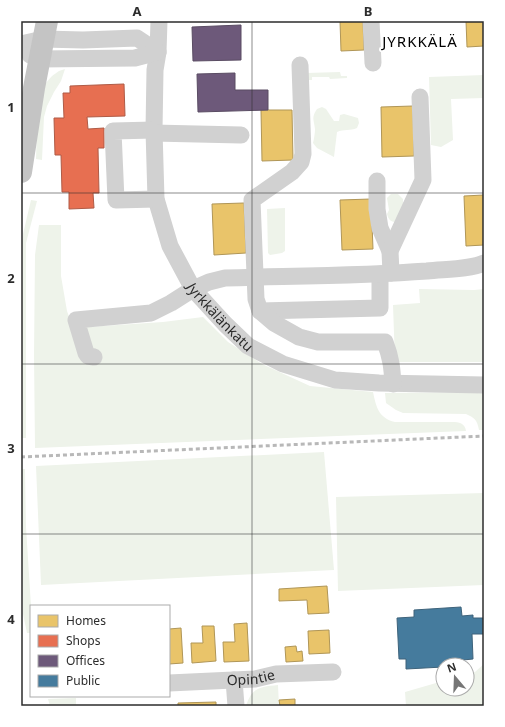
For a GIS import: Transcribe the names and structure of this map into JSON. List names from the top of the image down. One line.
{"streets":{"street":["Jyrkkälänkatu","Opintie"]},"districts":["JYRKKÄLÄ"],"legend":["Homes","Shops","Offices","Public"],"north":"top","grid":{"columns":["A","B"],"rows":["1","2","3","4"]}}
